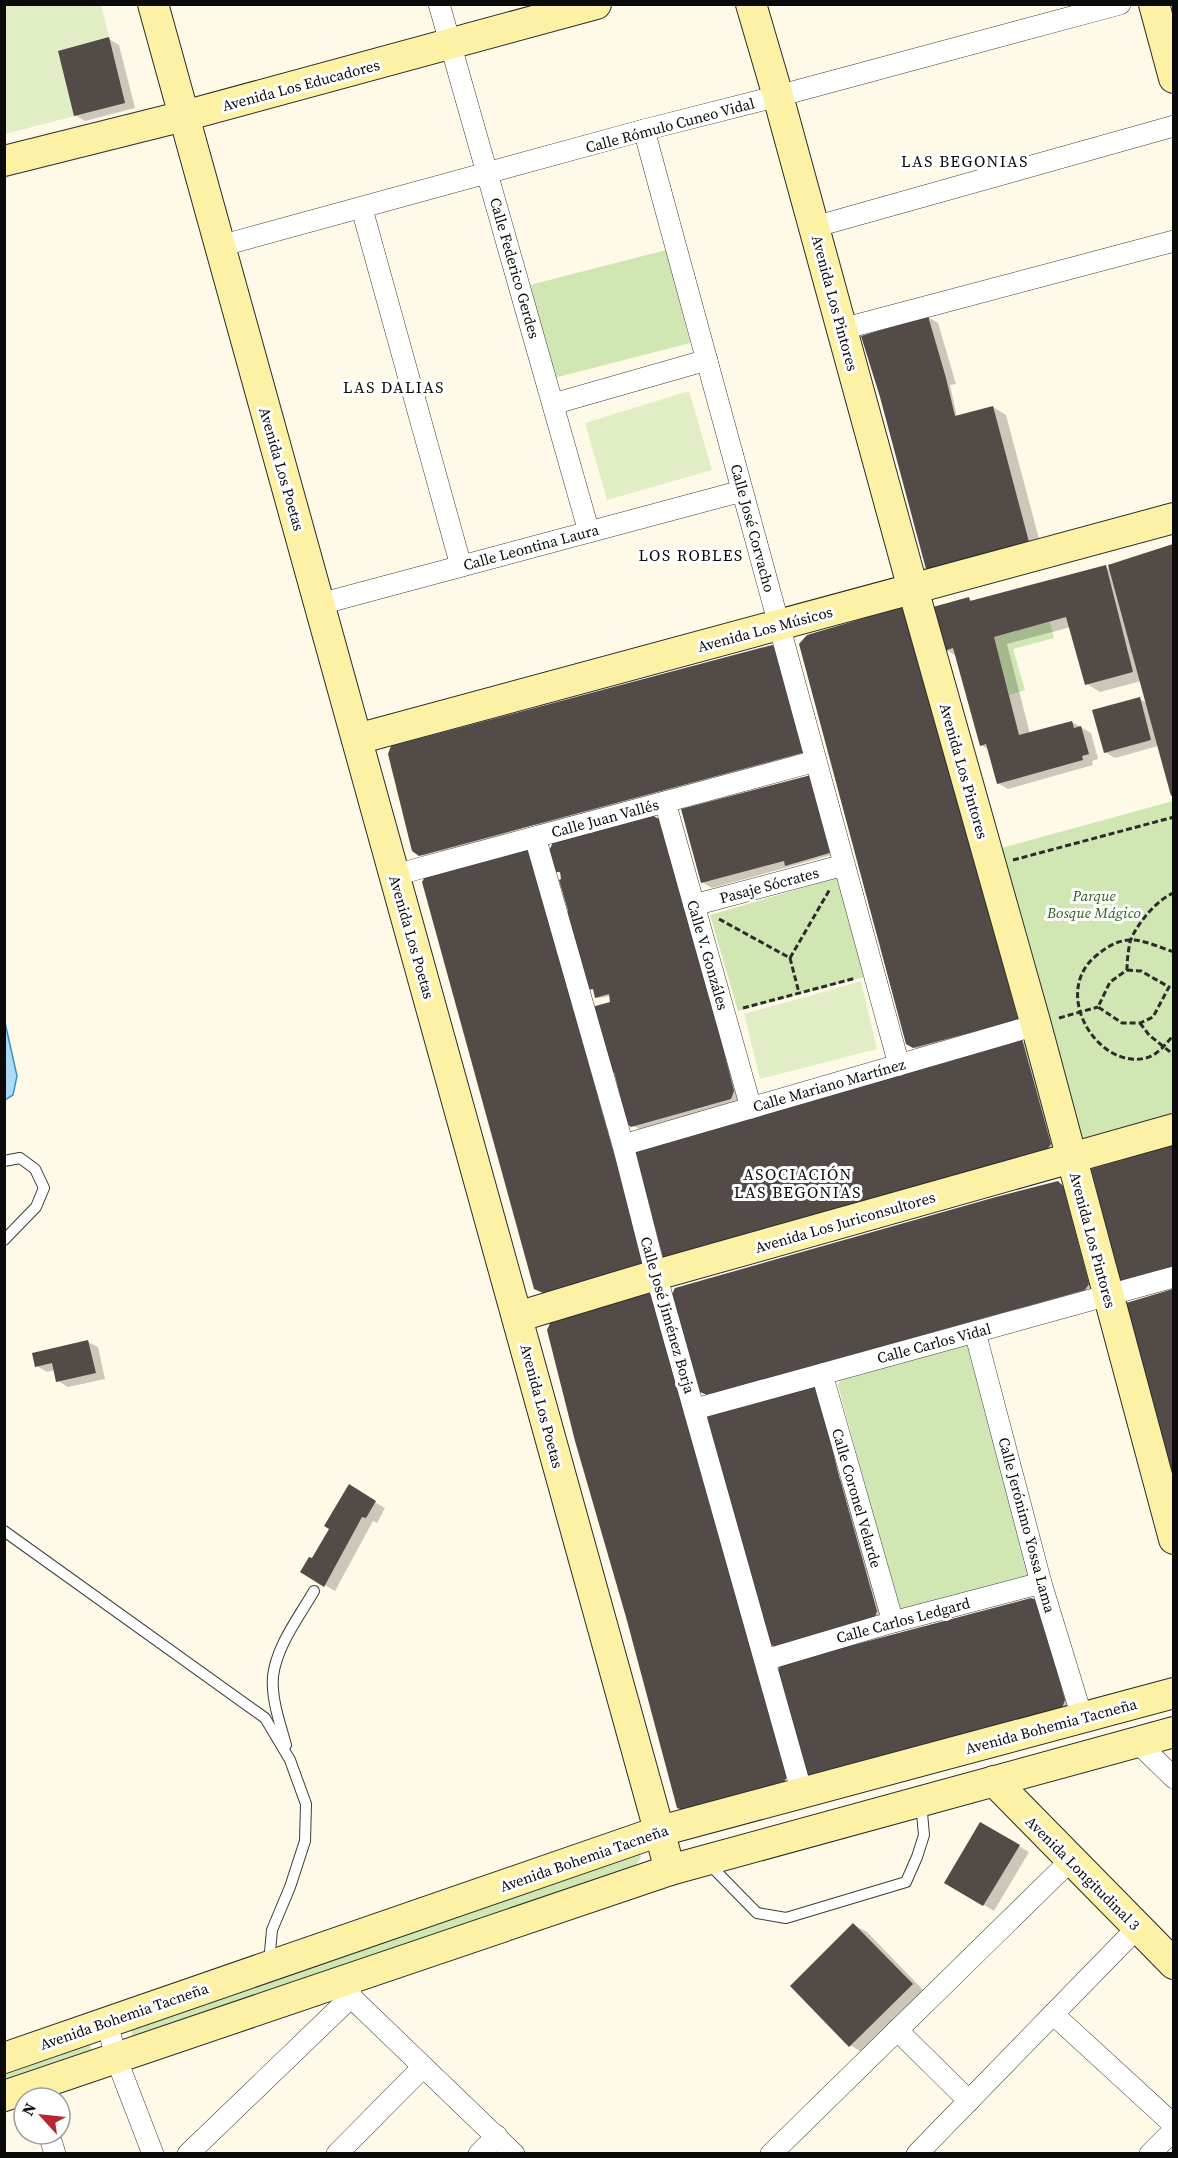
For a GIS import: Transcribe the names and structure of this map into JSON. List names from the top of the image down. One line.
{"streets":{"street":["Avenida Los Educadores","Calle Rómulo Cuneo Vidal","Calle Federico Gerdes","Avenida Los Pintores","Avenida Los Poetas","Calle José Corvacho","Calle Leontina Laura","Avenida Los Músicos","Calle Juan Vallés","Pasaje Sócrates","Calle V. Gonzáles","Calle Mariano Martínez","Avenida Los Juriconsultores","Calle José Jiménez Borja","Calle Carlos Vidal","Calle Coronel Velarde","Calle Jerónimo Yossa Lama","Calle Carlos Ledgard","Avenida Bohemia Tacneña","Avenida Longitudinal 3"]},"crossings":[["Avenida Los Educadores","Calle Federico Gerdes"],["Avenida Los Educadores","Avenida Los Poetas"],["Calle Rómulo Cuneo Vidal","Calle Federico Gerdes"],["Calle Rómulo Cuneo Vidal","Avenida Los Pintores"],["Calle Rómulo Cuneo Vidal","Avenida Los Poetas"],["Calle Rómulo Cuneo Vidal","Calle José Corvacho"],["Calle Federico Gerdes","Calle Leontina Laura"],["Avenida Los Pintores","Avenida Los Músicos"],["Avenida Los Pintores","Calle Mariano Martínez"],["Avenida Los Pintores","Avenida Los Juriconsultores"],["Avenida Los Pintores","Calle Carlos Vidal"],["Avenida Los Poetas","Calle Leontina Laura"],["Avenida Los Poetas","Avenida Los Músicos"],["Avenida Los Poetas","Calle Juan Vallés"],["Avenida Los Poetas","Avenida Los Juriconsultores"],["Avenida Los Poetas","Avenida Bohemia Tacneña"],["Calle José Corvacho","Calle Leontina Laura"],["Calle José Corvacho","Avenida Los Músicos"],["Calle José Corvacho","Calle Juan Vallés"],["Calle José Corvacho","Pasaje Sócrates"],["Calle José Corvacho","Calle Mariano Martínez"],["Calle Juan Vallés","Calle V. Gonzáles"],["Calle Juan Vallés","Calle José Jiménez Borja"],["Pasaje Sócrates","Calle V. Gonzáles"],["Calle V. Gonzáles","Calle Mariano Martínez"],["Calle Mariano Martínez","Calle José Jiménez Borja"],["Avenida Los Juriconsultores","Calle José Jiménez Borja"],["Calle José Jiménez Borja","Calle Carlos Vidal"],["Calle José Jiménez Borja","Calle Carlos Ledgard"],["Calle José Jiménez Borja","Avenida Bohemia Tacneña"],["Calle Carlos Vidal","Calle Coronel Velarde"],["Calle Carlos Vidal","Calle Jerónimo Yossa Lama"],["Calle Coronel Velarde","Calle Carlos Ledgard"],["Calle Jerónimo Yossa Lama","Calle Carlos Ledgard"],["Calle Jerónimo Yossa Lama","Avenida Bohemia Tacneña"]],"districts":["LAS BEGONIAS","LAS DALIAS","LOS ROBLES","ASOCIACIÓN LAS BEGONIAS"],"parks":["Parque Bosque Mágico"],"north":"top left"}
